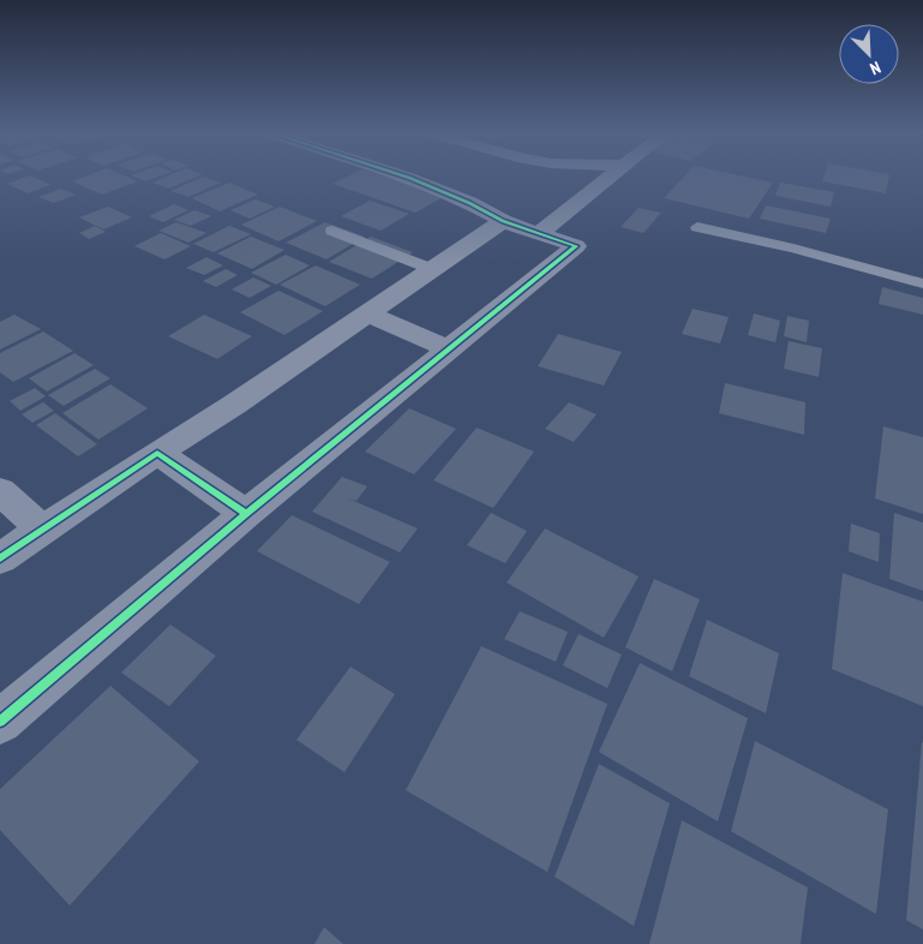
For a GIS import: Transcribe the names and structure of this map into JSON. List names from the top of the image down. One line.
{"north":"bottom right"}
